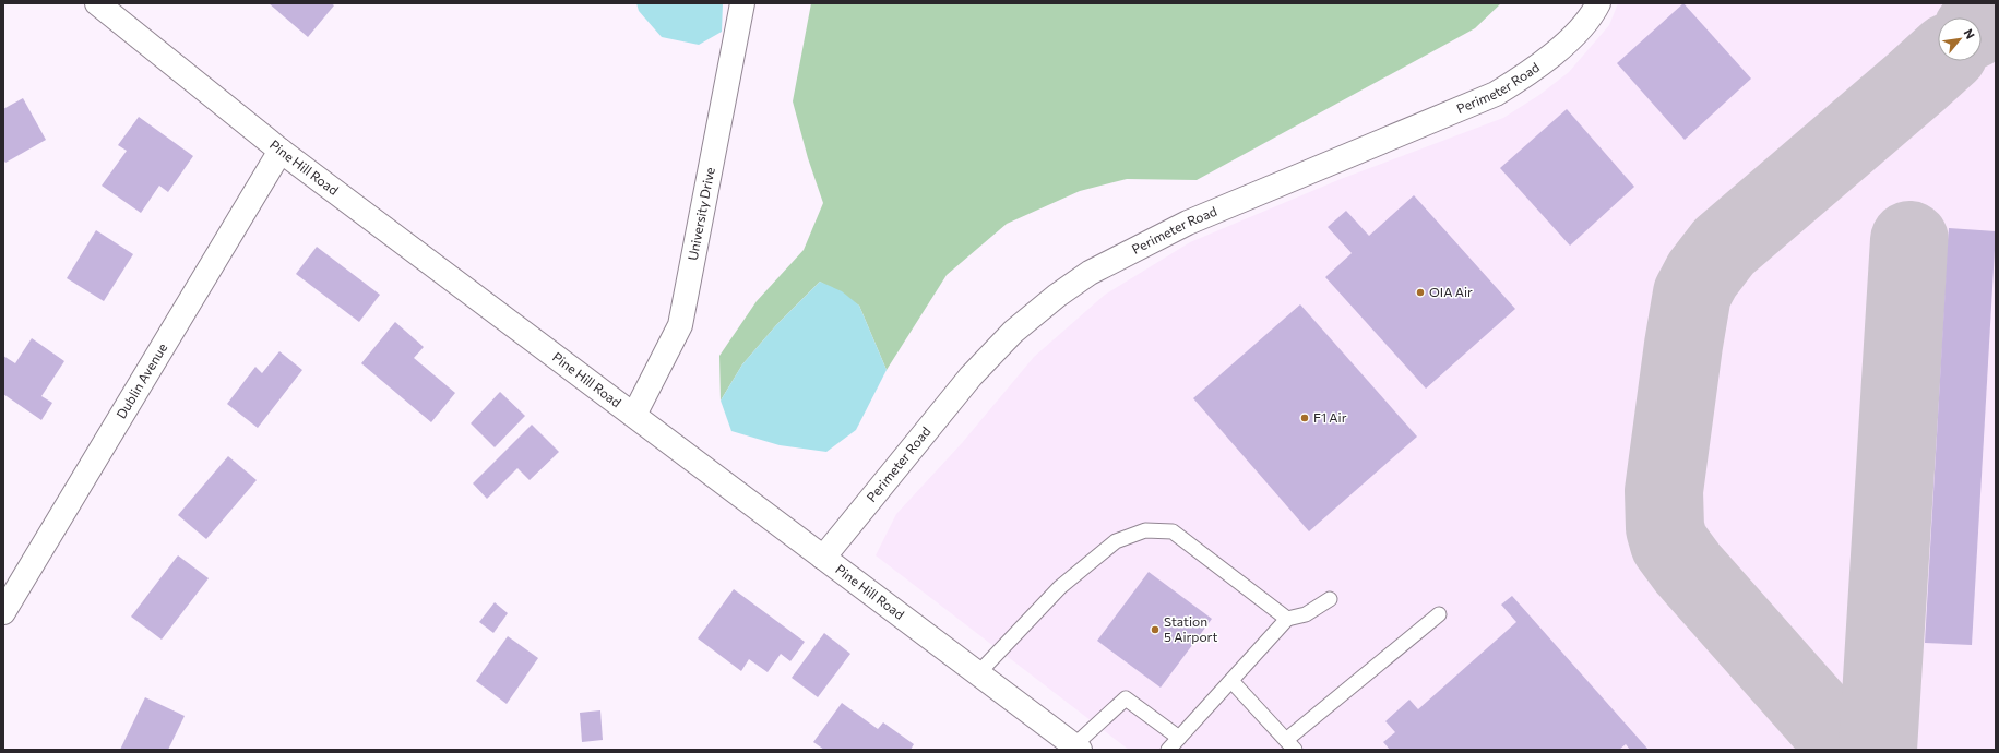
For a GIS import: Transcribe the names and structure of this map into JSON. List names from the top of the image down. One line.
{"streets":{"street":["Perimeter Road","Pine Hill Road","University Drive","Dublin Avenue"]},"crossings":[["Perimeter Road","Pine Hill Road"],["Pine Hill Road","University Drive"],["Pine Hill Road","Dublin Avenue"]],"places":["OIA Air","F1 Air","Station 5 Airport"],"north":"top right"}
